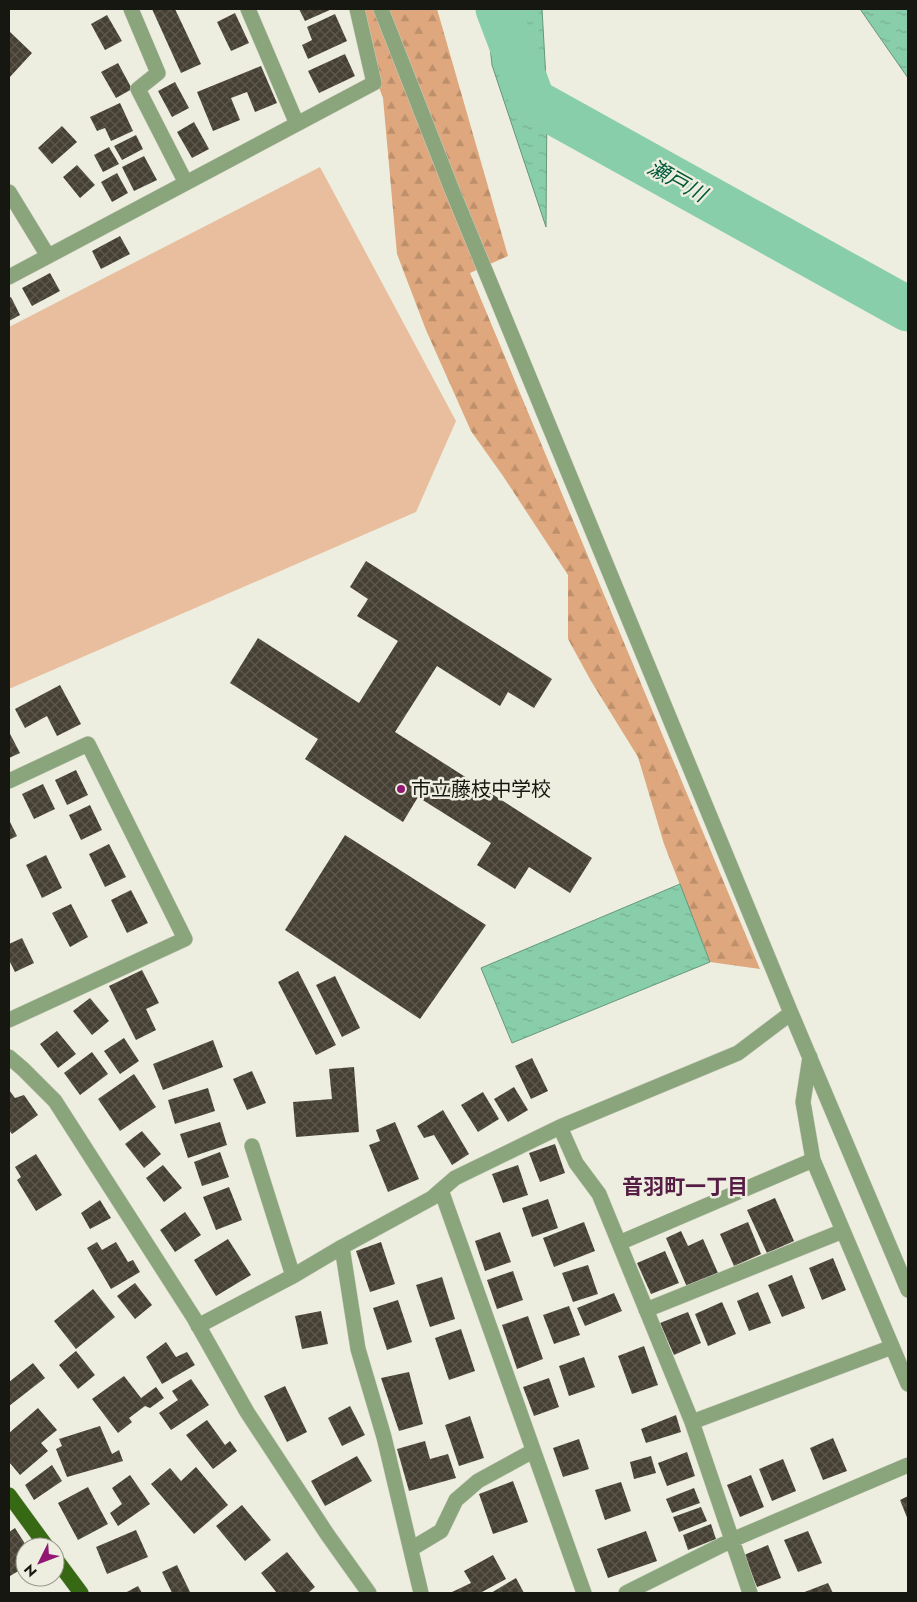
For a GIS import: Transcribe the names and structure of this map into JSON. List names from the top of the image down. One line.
{"districts":["音羽町一丁目"],"water":["瀬戸川"],"places":["市立藤枝中学校"],"north":"bottom left"}
